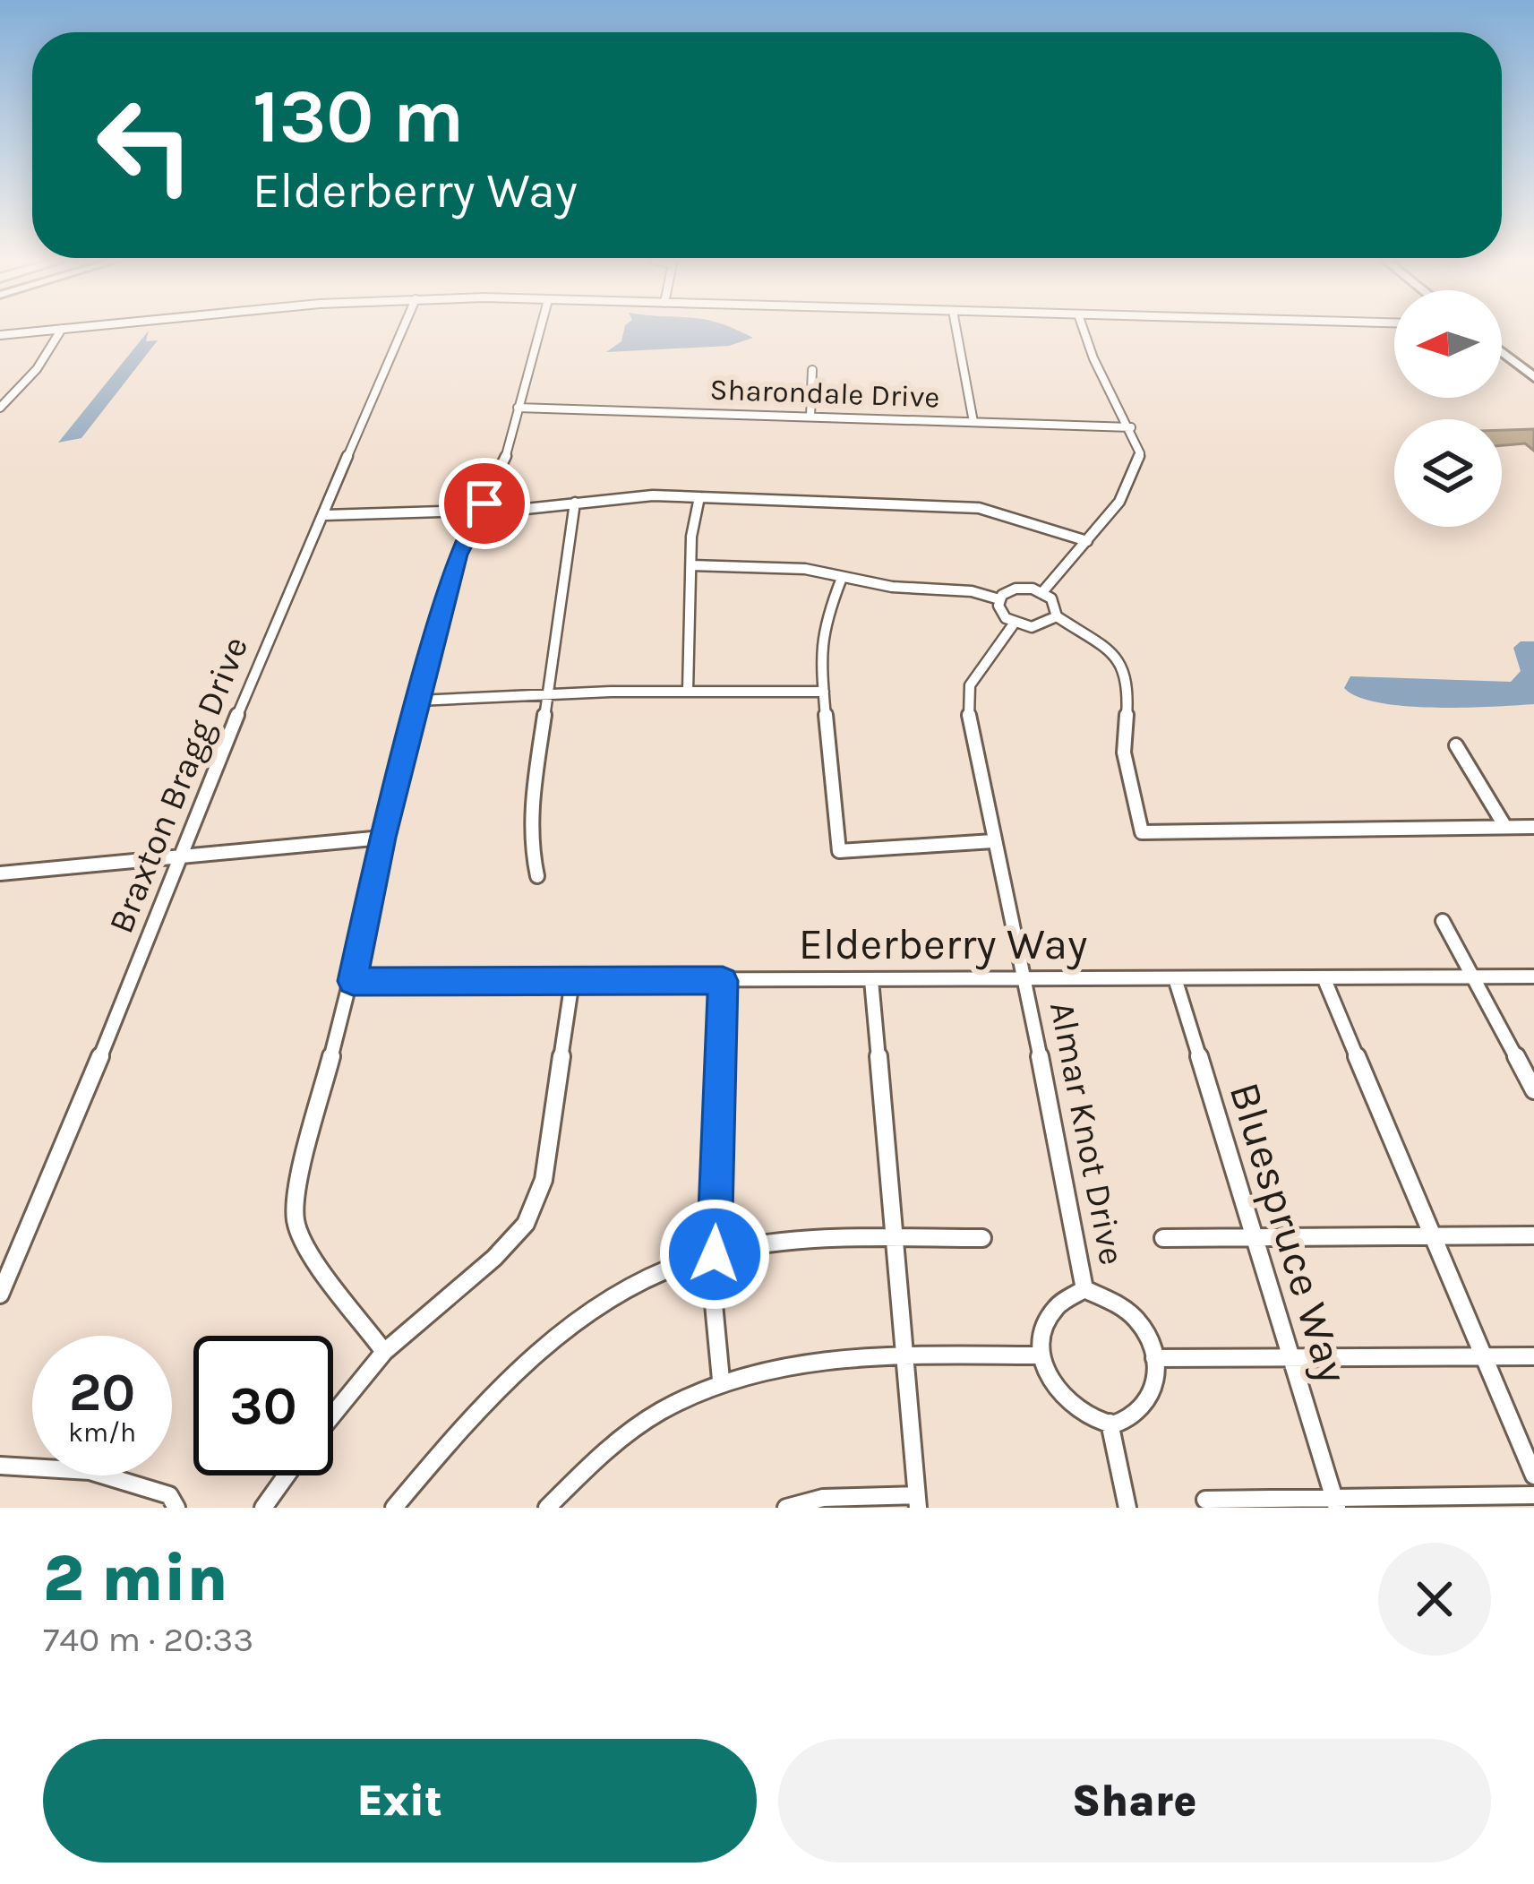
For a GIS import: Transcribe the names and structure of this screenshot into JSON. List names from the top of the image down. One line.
{"streets":{"street":["Sharondale Drive","Braxton Bragg Drive","Elderberry Way","Almar Knot Drive","Bluespruce Way"]},"crossings":[["Elderberry Way","Almar Knot Drive"],["Elderberry Way","Bluespruce Way"]],"north":"left","page":{"turn":["130 m","Elderberry Way"],"speed":"20 km/h","limit":"30","heading":["2 min","740 m · 20:33"],"buttons":["Exit","Share"]}}
